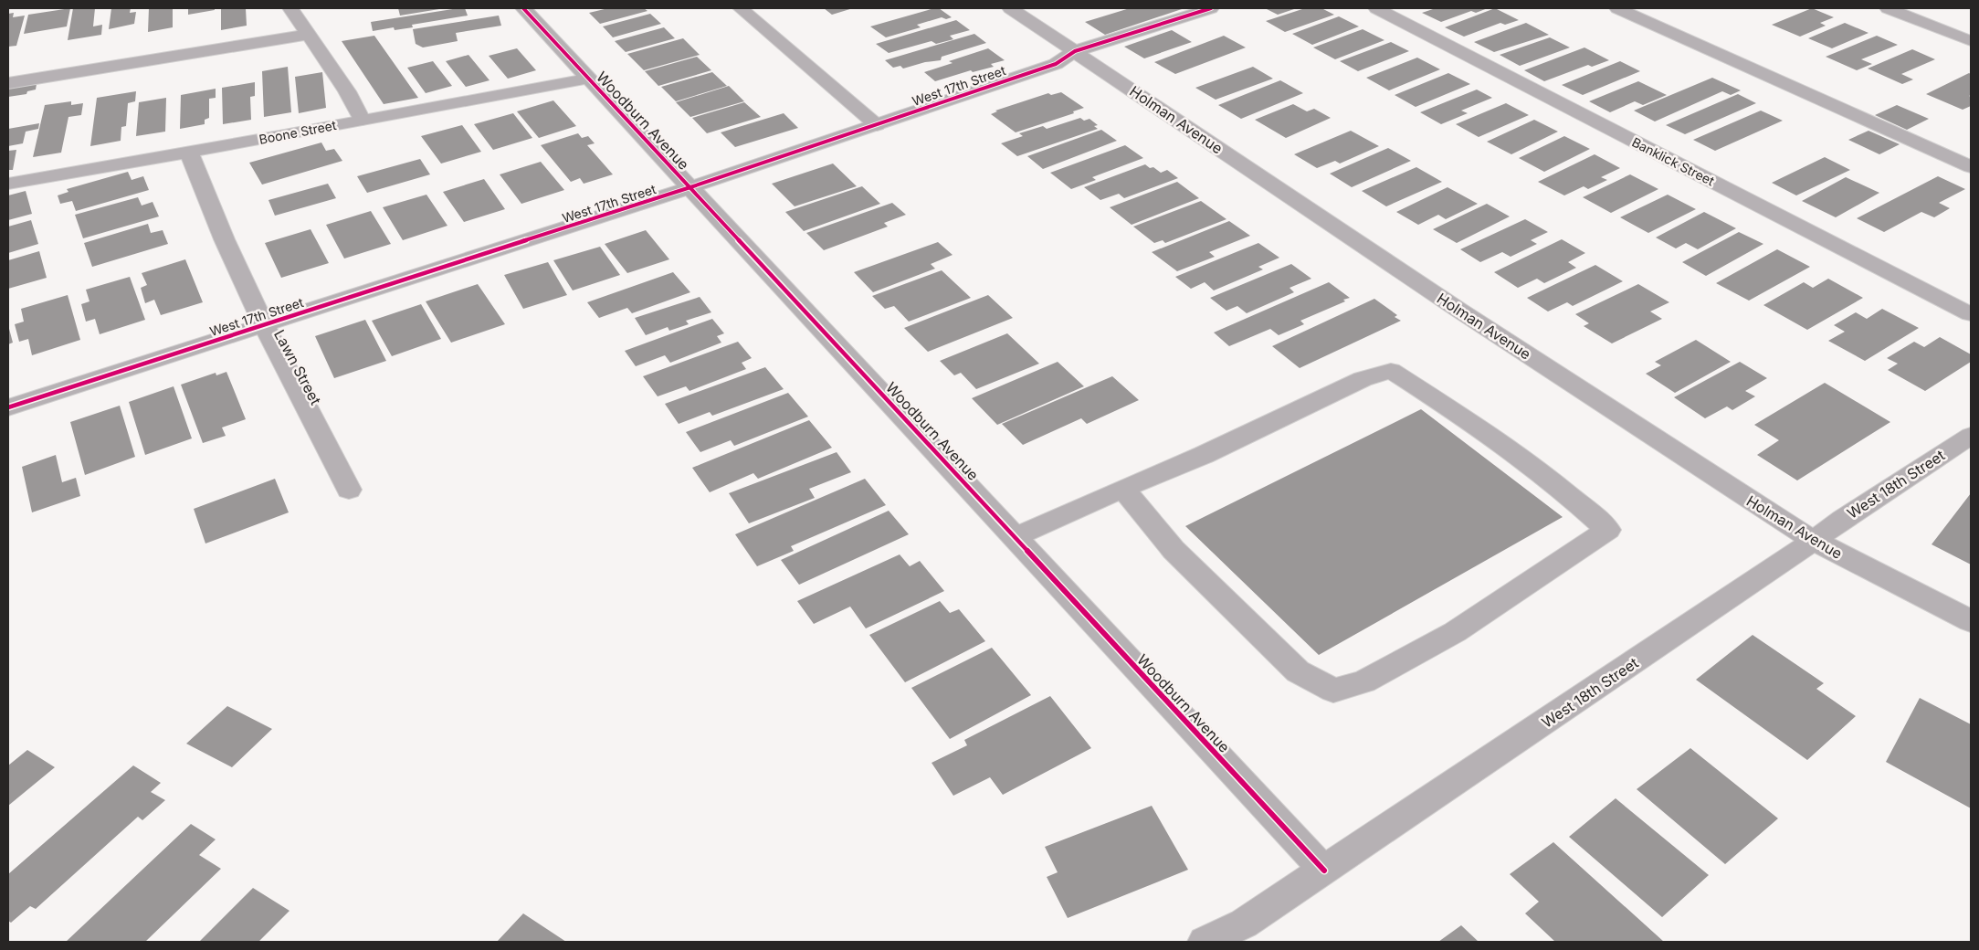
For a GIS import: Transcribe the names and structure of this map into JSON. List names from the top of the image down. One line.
{"streets":{"street":["West 17th Street","Holman Avenue","Woodburn Avenue","Boone Street","Banklick Street","Lawn Street","West 18th Street"]},"crossings":[["West 17th Street","Holman Avenue"],["West 17th Street","Woodburn Avenue"],["West 17th Street","Lawn Street"],["Holman Avenue","West 18th Street"],["Woodburn Avenue","Boone Street"],["Woodburn Avenue","West 18th Street"],["Boone Street","Lawn Street"]]}
